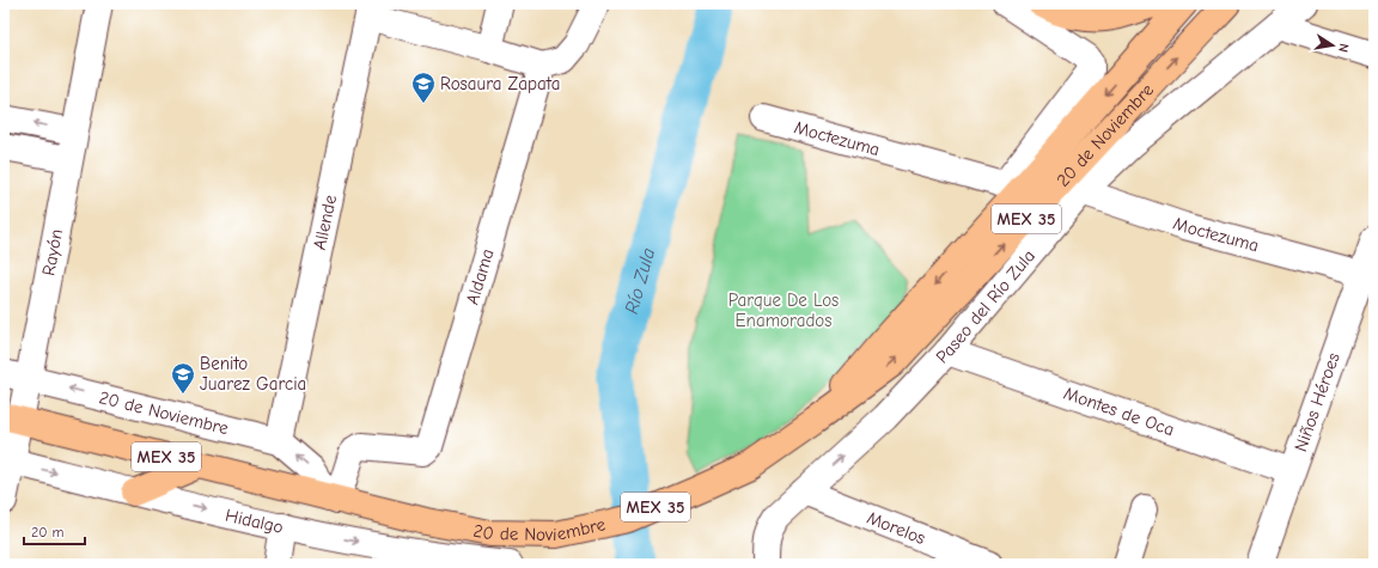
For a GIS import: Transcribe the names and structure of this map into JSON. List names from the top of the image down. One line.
{"streets":{"main road":["20 de Noviembre","MEX 35"],"street":["Moctezuma","Allende","Rayón","Aldama","Paseo del Río Zula","Niños Héroes","Montes de Oca","Hidalgo","Morelos"]},"crossings":[["20 de Noviembre","Moctezuma"],["20 de Noviembre","Allende"],["20 de Noviembre","Rayón"],["20 de Noviembre","Aldama"],["20 de Noviembre","Paseo del Río Zula"],["Moctezuma","Paseo del Río Zula"],["Moctezuma","Niños Héroes"],["Rayón","Hidalgo"],["Paseo del Río Zula","Montes de Oca"],["Paseo del Río Zula","Morelos"],["Niños Héroes","Montes de Oca"]],"one_way":["Hidalgo"],"water":["Río Zula"],"parks":["Parque De Los Enamorados"],"places":{"school or university":["Rosaura Zapata","Benito Juarez Garcia"]},"scale_bar":"20 m","north":"right"}
